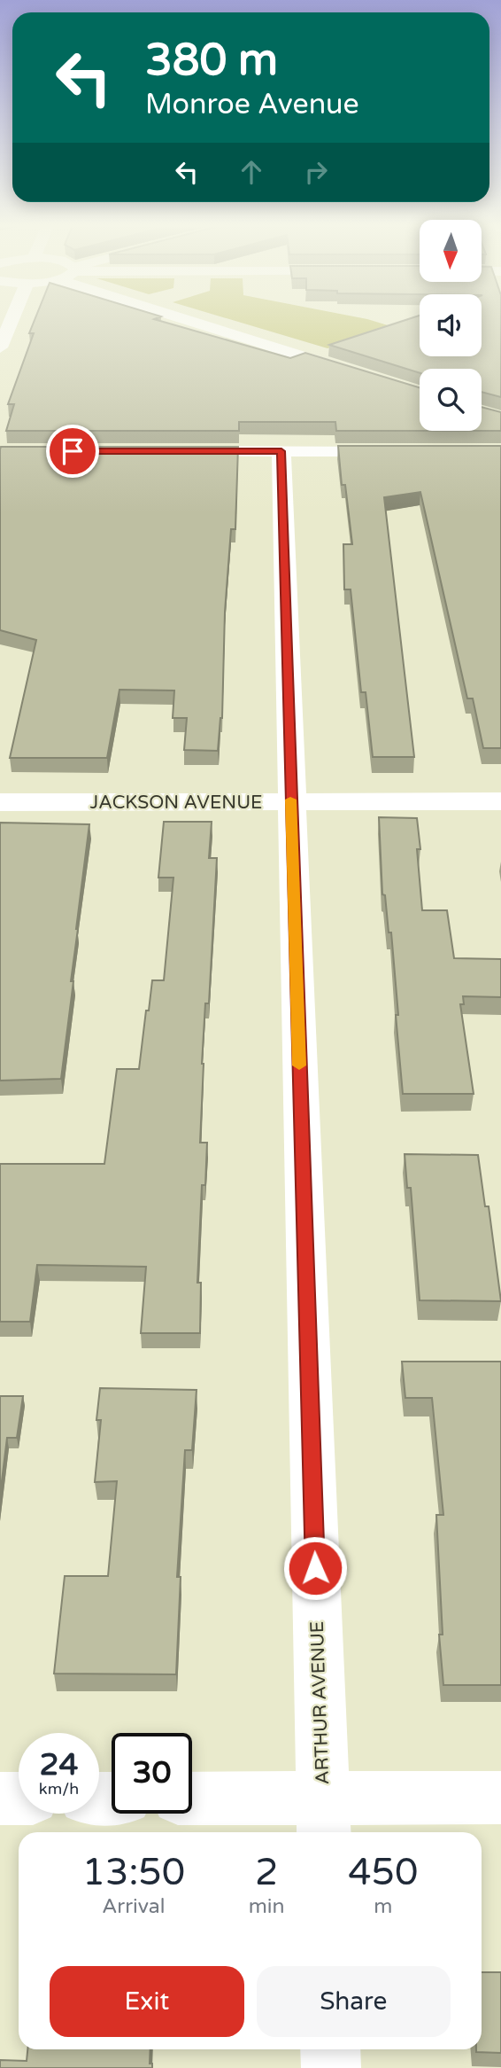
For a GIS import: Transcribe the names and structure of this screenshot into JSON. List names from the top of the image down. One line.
{"streets":{"street":["JACKSON AVENUE","ARTHUR AVENUE"]},"crossings":[["JACKSON AVENUE","ARTHUR AVENUE"]],"north":"bottom","page":{"turn":["380 m","Monroe Avenue"],"speed":"24 km/h","limit":"30","eta":["13:50","Arrival","2","min","450","m"],"buttons":["Exit","Share"]}}
